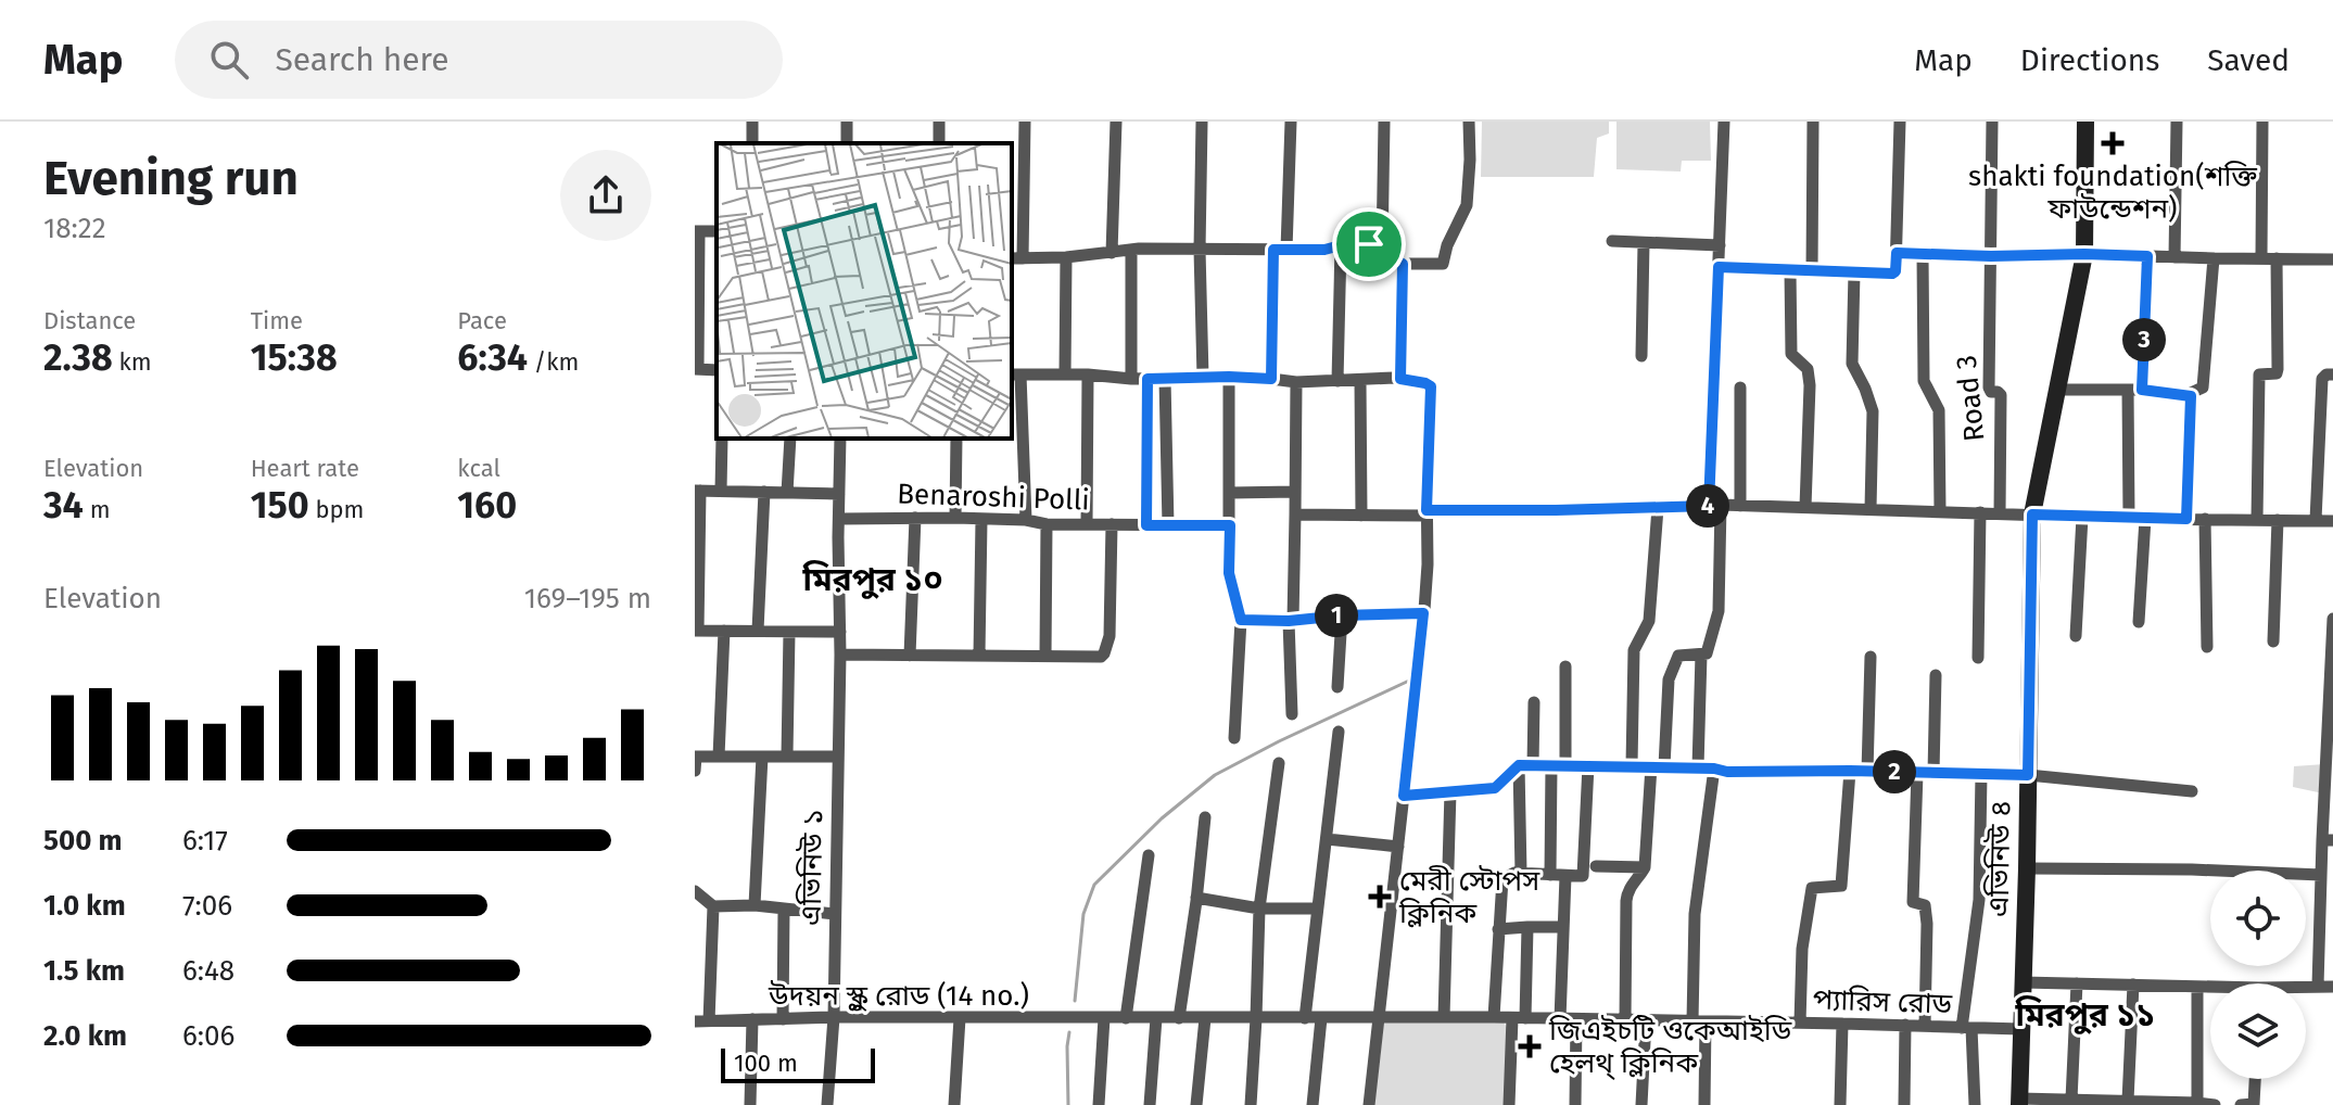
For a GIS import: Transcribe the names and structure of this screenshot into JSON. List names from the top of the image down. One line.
{"streets":{"street":["Road 3","Benaroshi Polli","এভিনিউ ৪","এভিনিউ ১","উদয়ন স্কুল রোড (14 no.)","প্যারিস রোড"]},"crossings":[["Benaroshi Polli","এভিনিউ ১"],["এভিনিউ ৪","প্যারিস রোড"],["এভিনিউ ১","উদয়ন স্কুল রোড (14 no.)"],["উদয়ন স্কুল রোড (14 no.)","প্যারিস রোড"]],"districts":["মিরপুর ১০","মিরপুর ১১"],"places":{"health":["shakti foundation(শক্তি ফাউন্ডেশন)","মেরী স্টোপস ক্লিনিক","জিএইচটি ওকেআইডি হেলথ্ ক্লিনিক"]},"scale_bar":"100 m","page":{"header":"Map","search":"Search here","nav":["Map","Directions","Saved"],"heading":["Evening run","18:22"],"stats":[["Distance","2.38 km"],["Time","15:38"],["Pace","6:34 /km"],["Elevation","34 m"],["Heart rate","150 bpm"],["kcal","160"]],"pins":["3","4","1","2"],"chart":["Elevation","169–195 m"],"list":[{"name":"500 m","note":"6:17"},{"name":"1.0 km","note":"7:06"},{"name":"1.5 km","note":"6:48"},{"name":"2.0 km","note":"6:06"}],"scale":"100 m"}}
